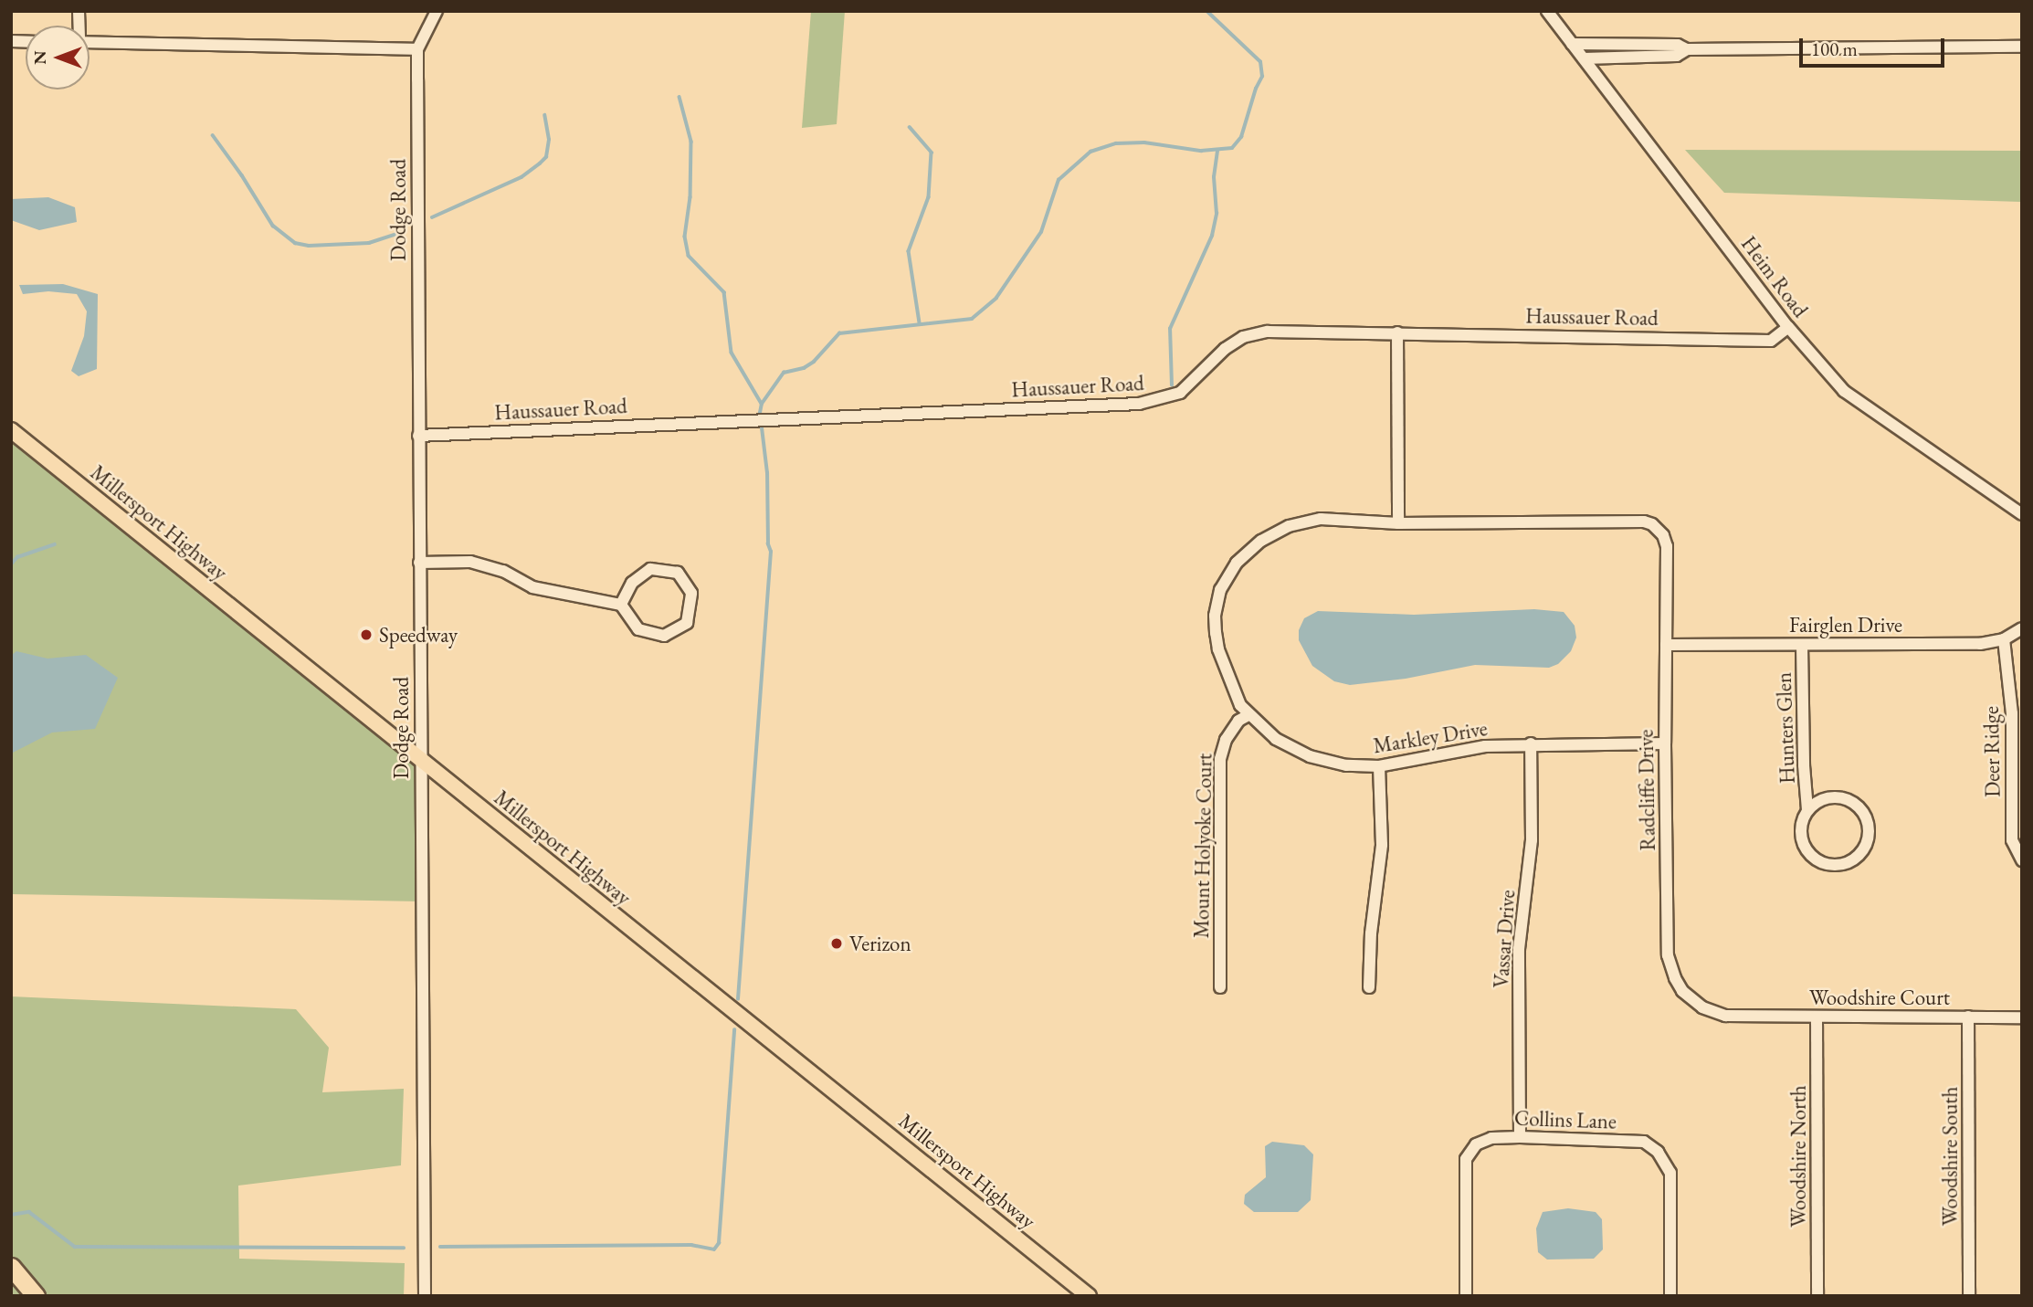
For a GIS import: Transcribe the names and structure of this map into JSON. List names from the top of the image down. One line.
{"streets":{"main road":["Millersport Highway"],"street":["Dodge Road","Heim Road","Haussauer Road","Fairglen Drive","Hunters Glen","Markley Drive","Deer Ridge","Radcliffe Drive","Mount Holyoke Court","Vassar Drive","Woodshire Court","Collins Lane","Woodshire North","Woodshire South"]},"crossings":[["Dodge Road","Haussauer Road"],["Dodge Road","Millersport Highway"],["Heim Road","Haussauer Road"],["Fairglen Drive","Hunters Glen"],["Fairglen Drive","Deer Ridge"],["Fairglen Drive","Radcliffe Drive"],["Markley Drive","Radcliffe Drive"],["Markley Drive","Mount Holyoke Court"],["Markley Drive","Vassar Drive"],["Radcliffe Drive","Woodshire Court"],["Vassar Drive","Collins Lane"],["Woodshire Court","Woodshire North"],["Woodshire Court","Woodshire South"]],"places":["Speedway","Verizon"],"scale_bar":"100 m","north":"left"}
